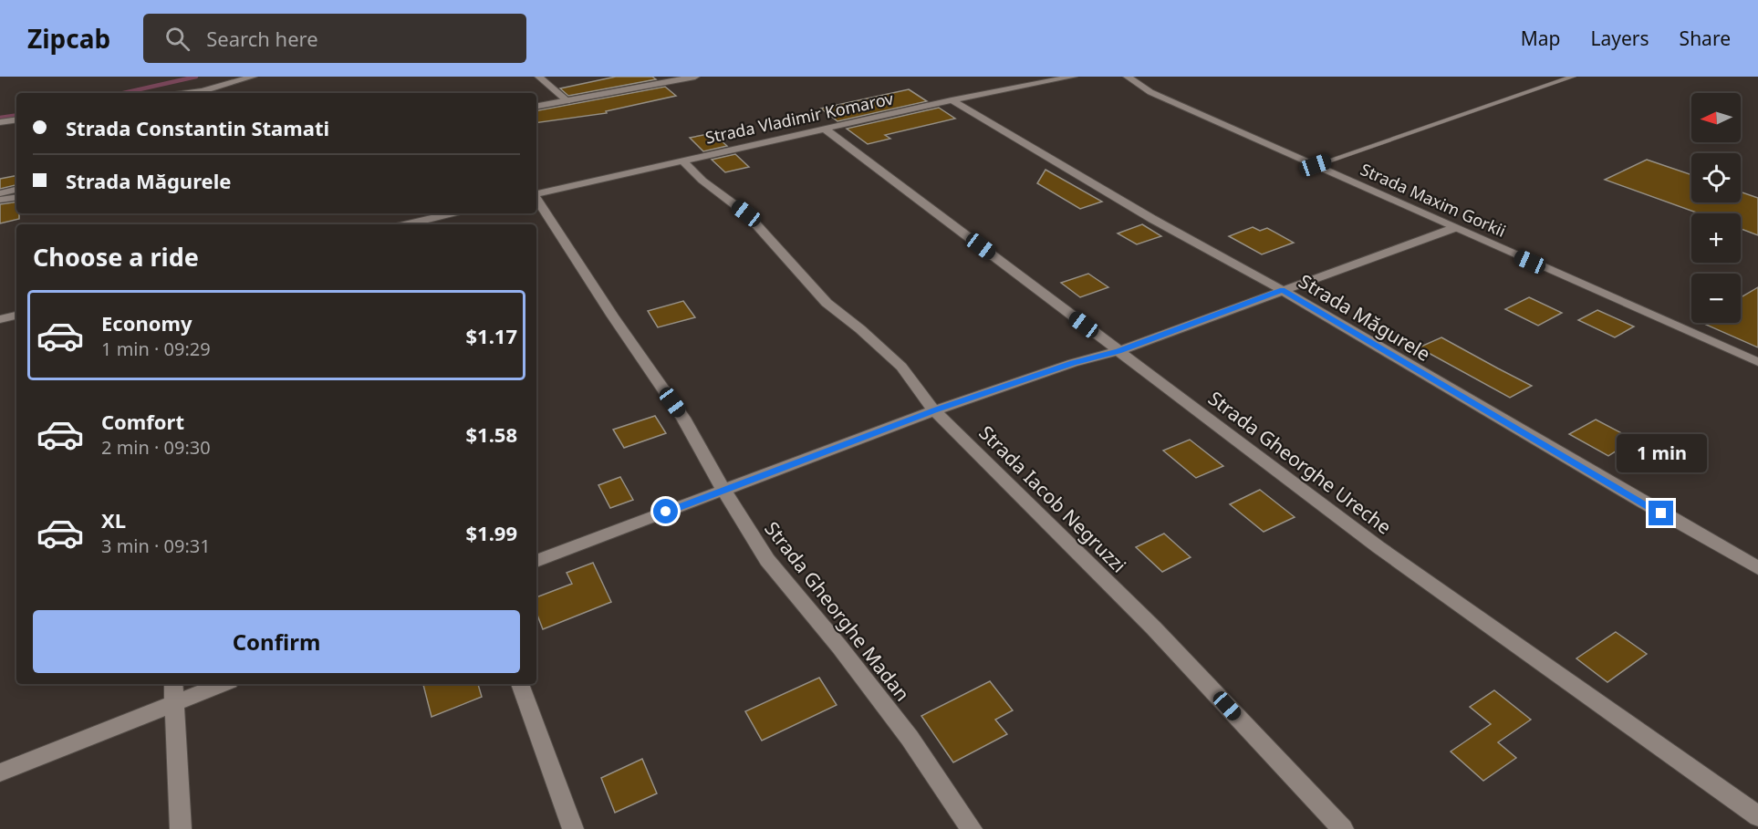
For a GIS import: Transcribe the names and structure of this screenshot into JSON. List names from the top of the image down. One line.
{"streets":{"street":["Strada Vladimir Komarov","Strada Maxim Gorkii","Strada Măgurele","Strada Gheorghe Ureche","Strada Iacob Negruzzi","Strada Gheorghe Madan"]},"crossings":[["Strada Vladimir Komarov","Strada Măgurele"],["Strada Vladimir Komarov","Strada Gheorghe Ureche"],["Strada Vladimir Komarov","Strada Iacob Negruzzi"]],"north":"left","page":{"header":"Zipcab","search":"Search here","nav":["Map","Layers","Share"],"map_buttons":["+","−"],"banner":["Strada Constantin Stamati","Strada Măgurele"],"heading":"Choose a ride","list":[{"name":"Economy","note":"1 min · 09:29","value":"$1.17"},{"name":"Comfort","note":"2 min · 09:30","value":"$1.58"},{"name":"XL","note":"3 min · 09:31","value":"$1.99"}],"bubble":"1 min","buttons":"Confirm"}}
